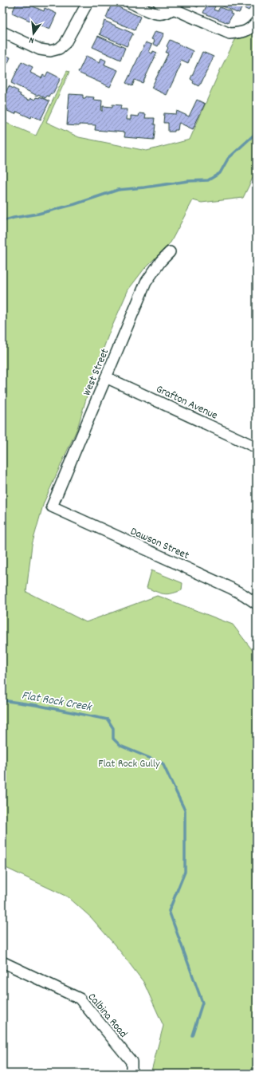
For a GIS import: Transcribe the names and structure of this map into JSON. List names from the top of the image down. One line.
{"streets":{"street":["West Street","Grafton Avenue","Dawson Street","Calbina Road"]},"crossings":[["West Street","Grafton Avenue"],["West Street","Dawson Street"]],"water":["Flat Rock Creek"],"parks":["Flat Rock Gully"],"north":"bottom"}
